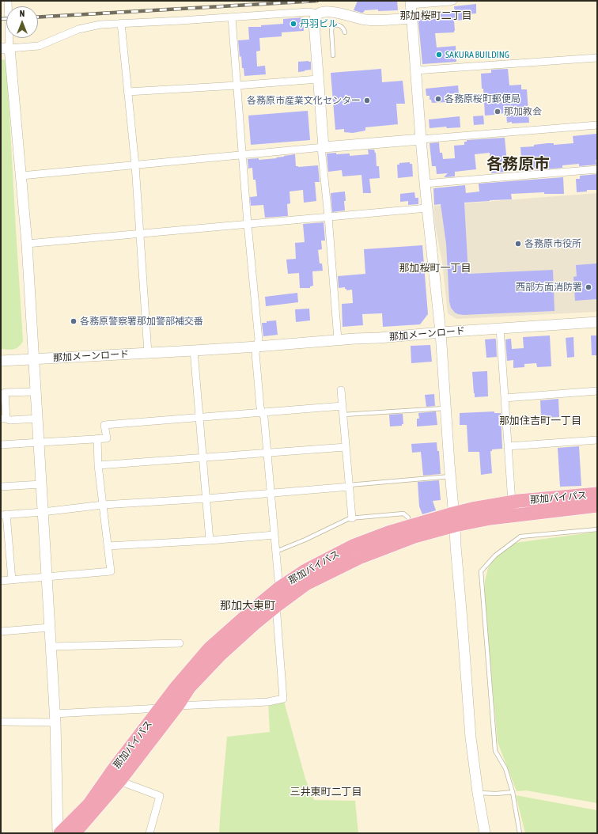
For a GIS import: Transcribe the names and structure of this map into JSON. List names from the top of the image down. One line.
{"streets":{"highway":["那加バイパス"],"street":["那加メーンロード"]},"districts":["那加桜町二丁目","各務原市","那加桜町一丁目","那加住吉町一丁目","那加大東町","三井東町二丁目"],"places":["丹羽ビル","SAKURA BUILDING","各務原桜町郵便局","各務原市産業文化センター","那加教会","各務原市役所","西部方面消防署","各務原警察署那加警部補交番"],"north":"top"}
